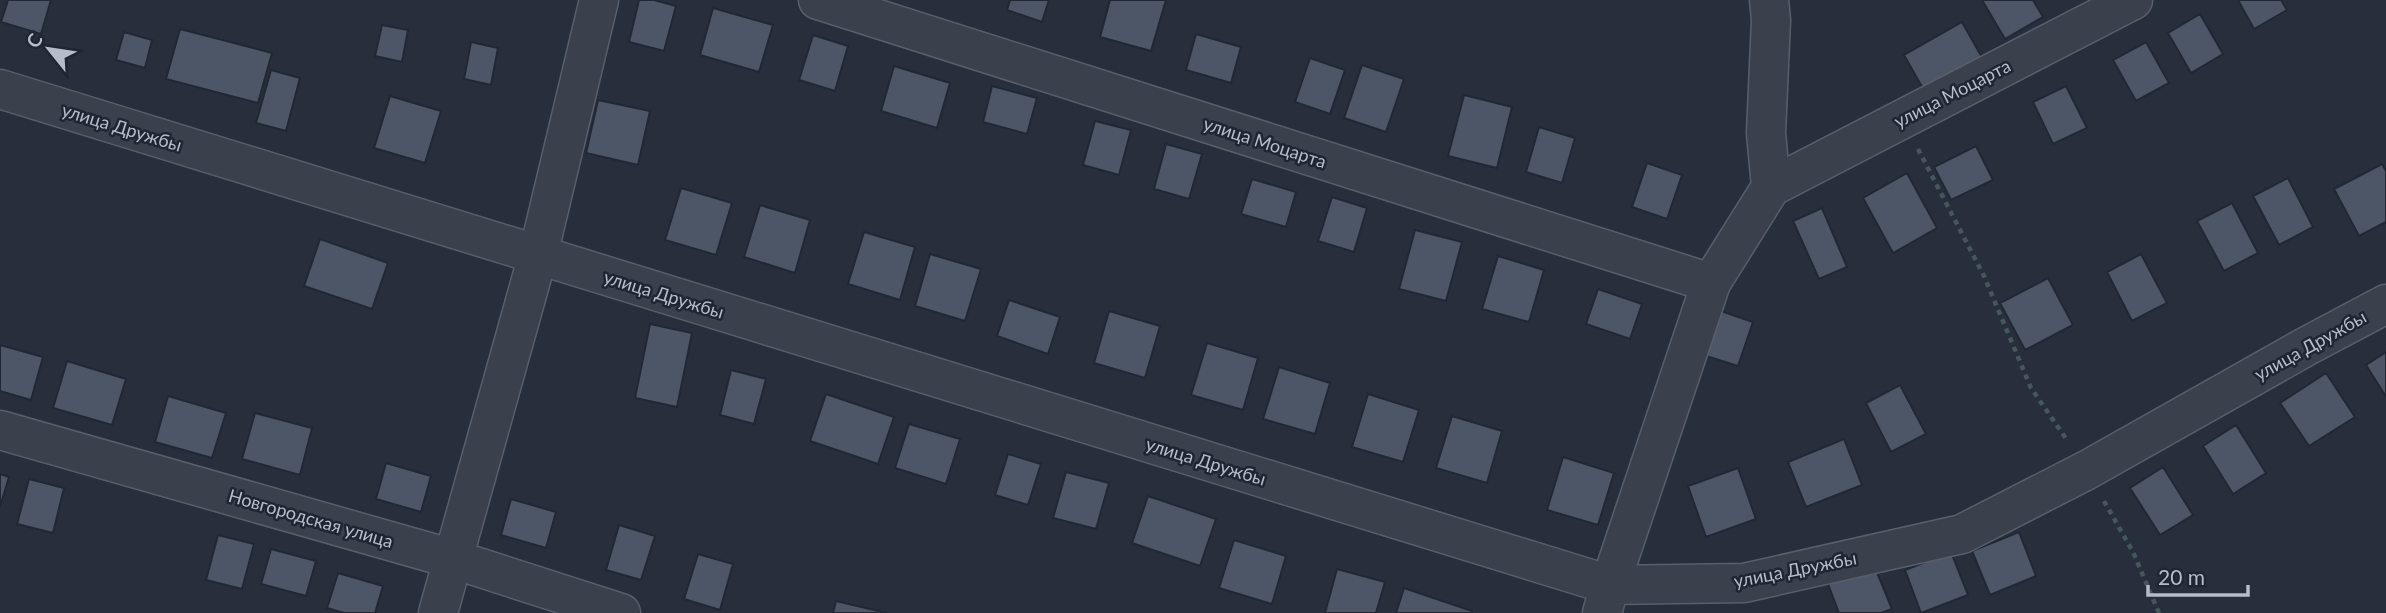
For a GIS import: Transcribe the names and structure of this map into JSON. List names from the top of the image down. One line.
{"streets":{"street":["улица Моцарта","улица Дружбы","Новгородская улица"]},"scale_bar":"20 m","north":"top left"}
